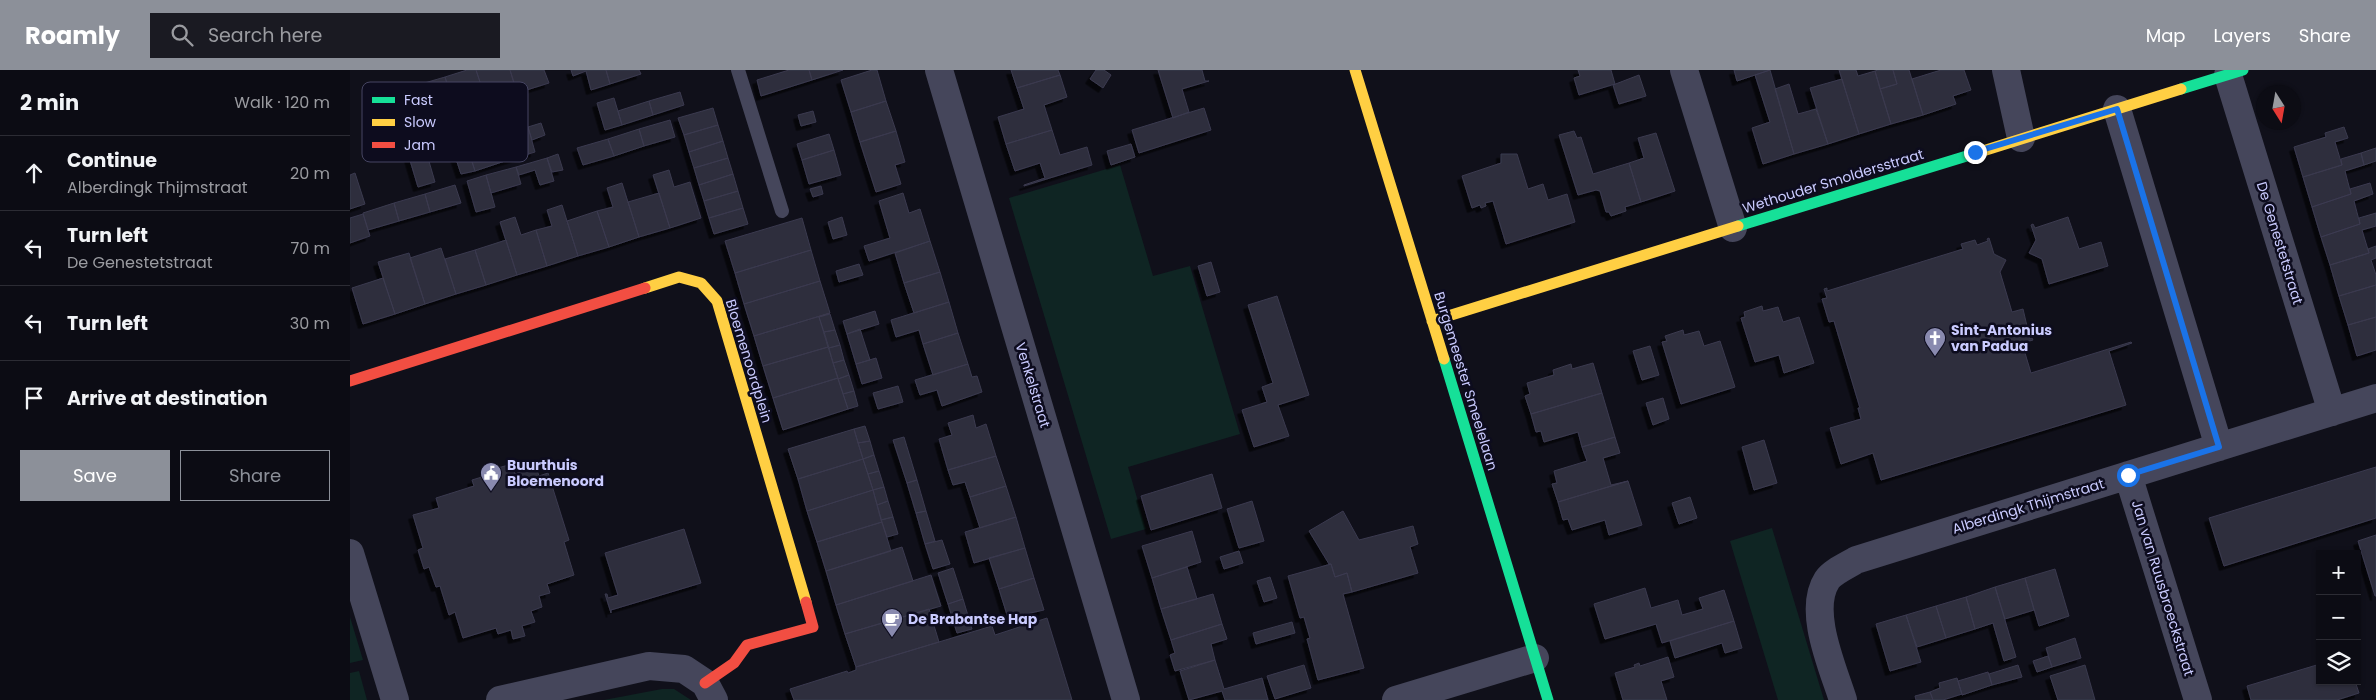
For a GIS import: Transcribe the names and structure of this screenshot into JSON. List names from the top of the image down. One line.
{"streets":{"street":["Wethouder Smoldersstraat","De Genestetstraat","Bloemenoordplein","Burgemeester Smeelelaan","Venkelstraat","Alberdingk Thijmstraat","Jan van Ruusbroeckstraat"]},"crossings":[["Wethouder Smoldersstraat","De Genestetstraat"],["Wethouder Smoldersstraat","Burgemeester Smeelelaan"],["De Genestetstraat","Alberdingk Thijmstraat"],["Alberdingk Thijmstraat","Jan van Ruusbroeckstraat"]],"places":{"church":["Sint-Antonius van Padua"],"public building":["Buurthuis Bloemenoord"],"cafe":["De Brabantse Hap"]},"legend":["Fast","Slow","Jam"],"north":"bottom","page":{"header":"Roamly","search":"Search here","nav":["Map","Layers","Share"],"heading":["2 min","Walk · 120 m"],"list":[["Continue","Alberdingk Thijmstraat","20 m"],["Turn left","De Genestetstraat","70 m"],["Turn left","30 m"],"Arrive at destination"],"buttons":["Save","Share"],"map_buttons":["+","−"]}}
